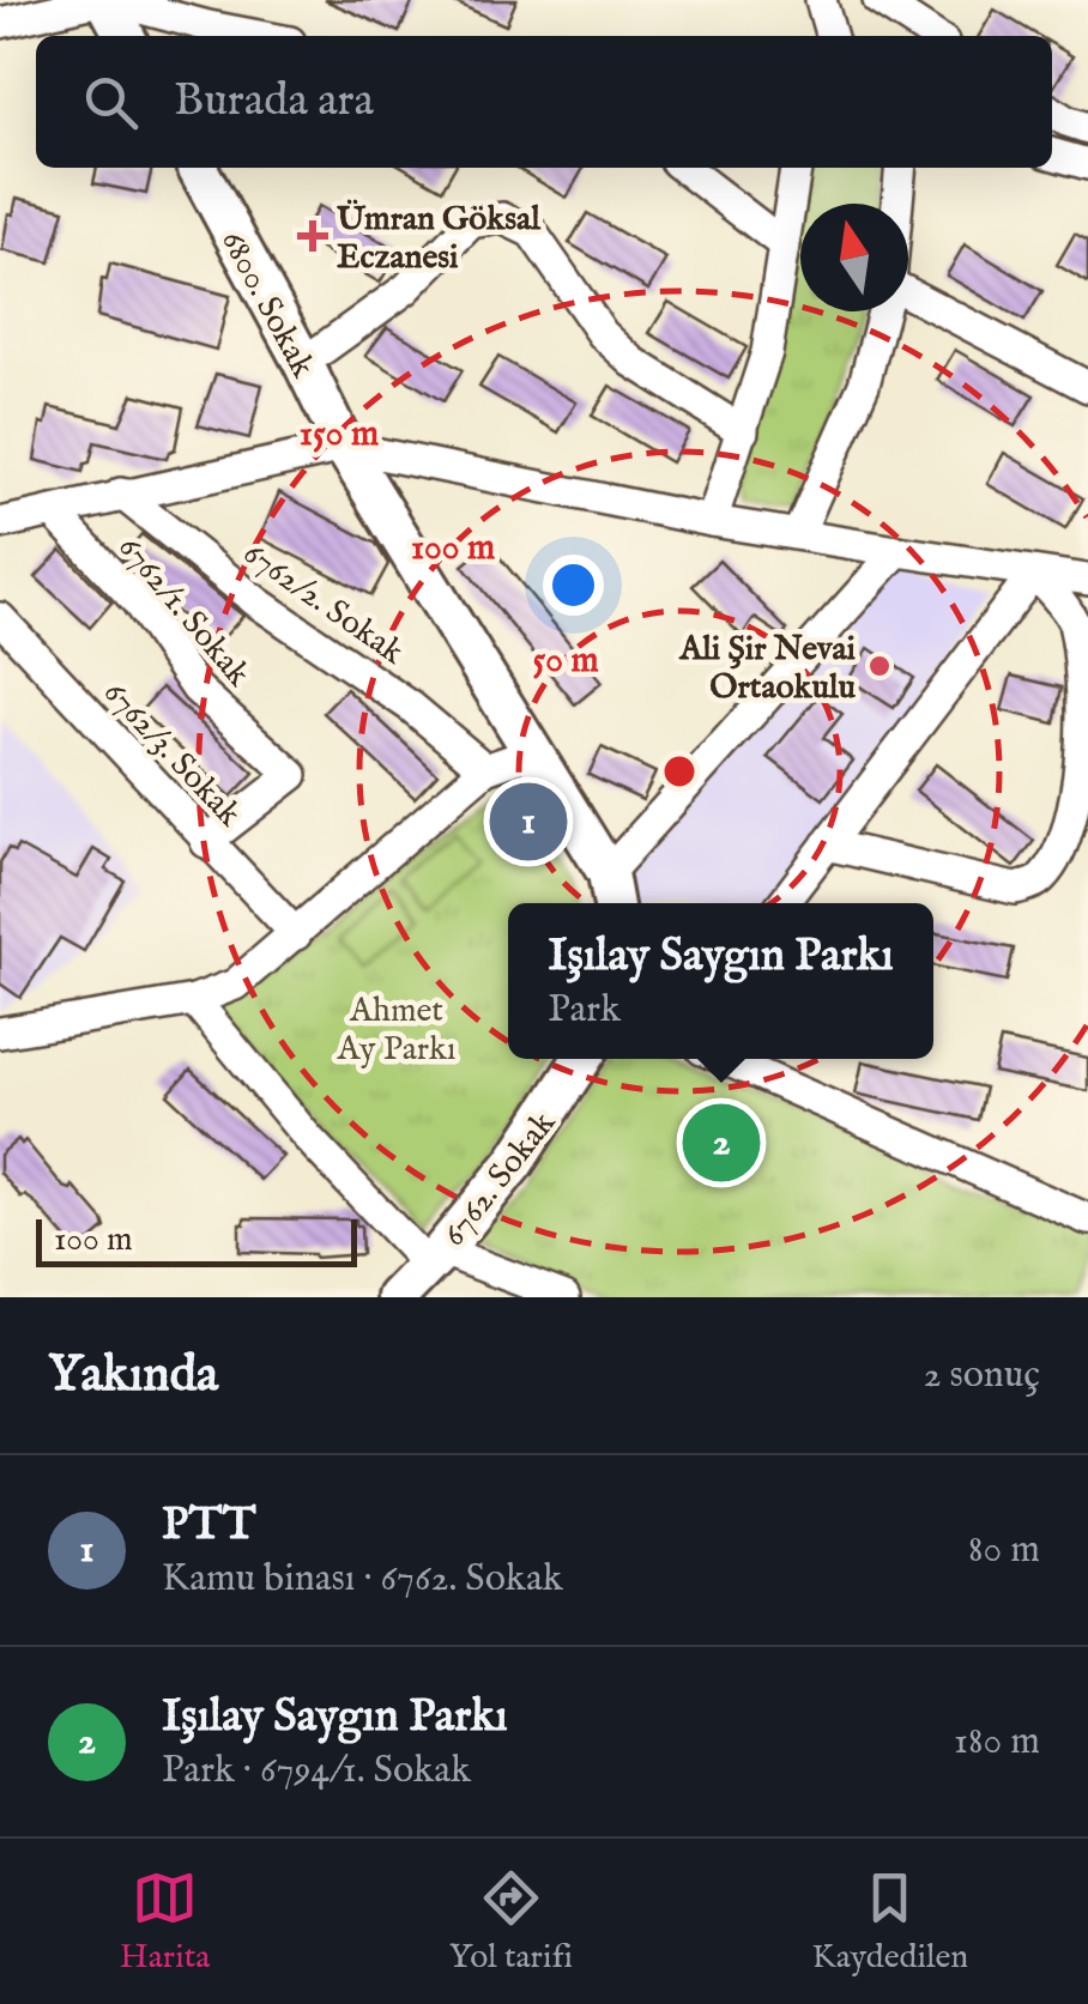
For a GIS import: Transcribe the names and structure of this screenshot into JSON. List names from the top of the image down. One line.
{"streets":{"main road":["6800. Sokak","6762. Sokak"],"street":["6762/2. Sokak","6762/1. Sokak","6762/3. Sokak"]},"crossings":[["6762/1. Sokak","6762/3. Sokak"]],"parks":["Ahmet Ay Parkı"],"places":{"health":["Ümran Göksal Eczanesi"],"other":["Ali Şir Nevai Ortaokulu"]},"scale_bar":"100 m","north":"top","page":{"search":"Burada ara","pins":["1","2"],"popup":["Işılay Saygın Parkı","Park"],"scale":"100 m","heading":["Yakında","2 sonuç"],"list":[{"mark":"1","name":"PTT","note":"Kamu binası · 6762. Sokak","value":"80 m"},{"mark":"2","name":"Işılay Saygın Parkı","note":"Park · 6794/1. Sokak","value":"180 m"}],"nav":["Harita","Yol tarifi","Kaydedilen"]},"rings":["150 m","100 m","50 m"]}
